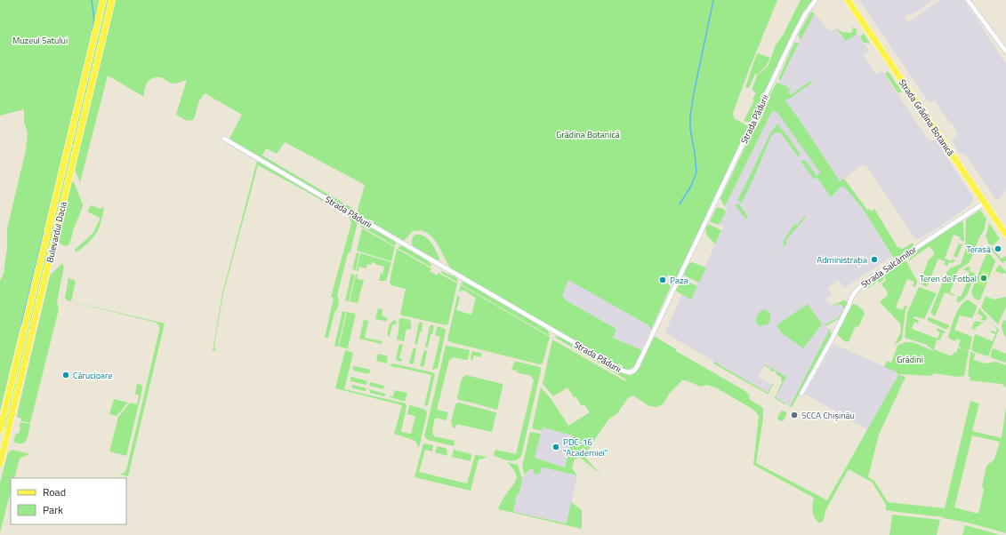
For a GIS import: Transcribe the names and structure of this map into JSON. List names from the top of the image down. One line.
{"streets":{"main road":["Strada Grădina Botanică","Bulevardul Dacia"],"street":["Strada Pădurii","Strada Salcâmilor"]},"crossings":[["Strada Grădina Botanică","Strada Salcâmilor"]],"parks":["Muzeul Satului","Grădina Botanică","Grădini"],"places":["Terasă","Administrația","Teren de Fotbal","Paza","Cărucioare","SCCA Chișinău","PDC-16 \"Academiei\""],"legend":["Road","Park"]}
